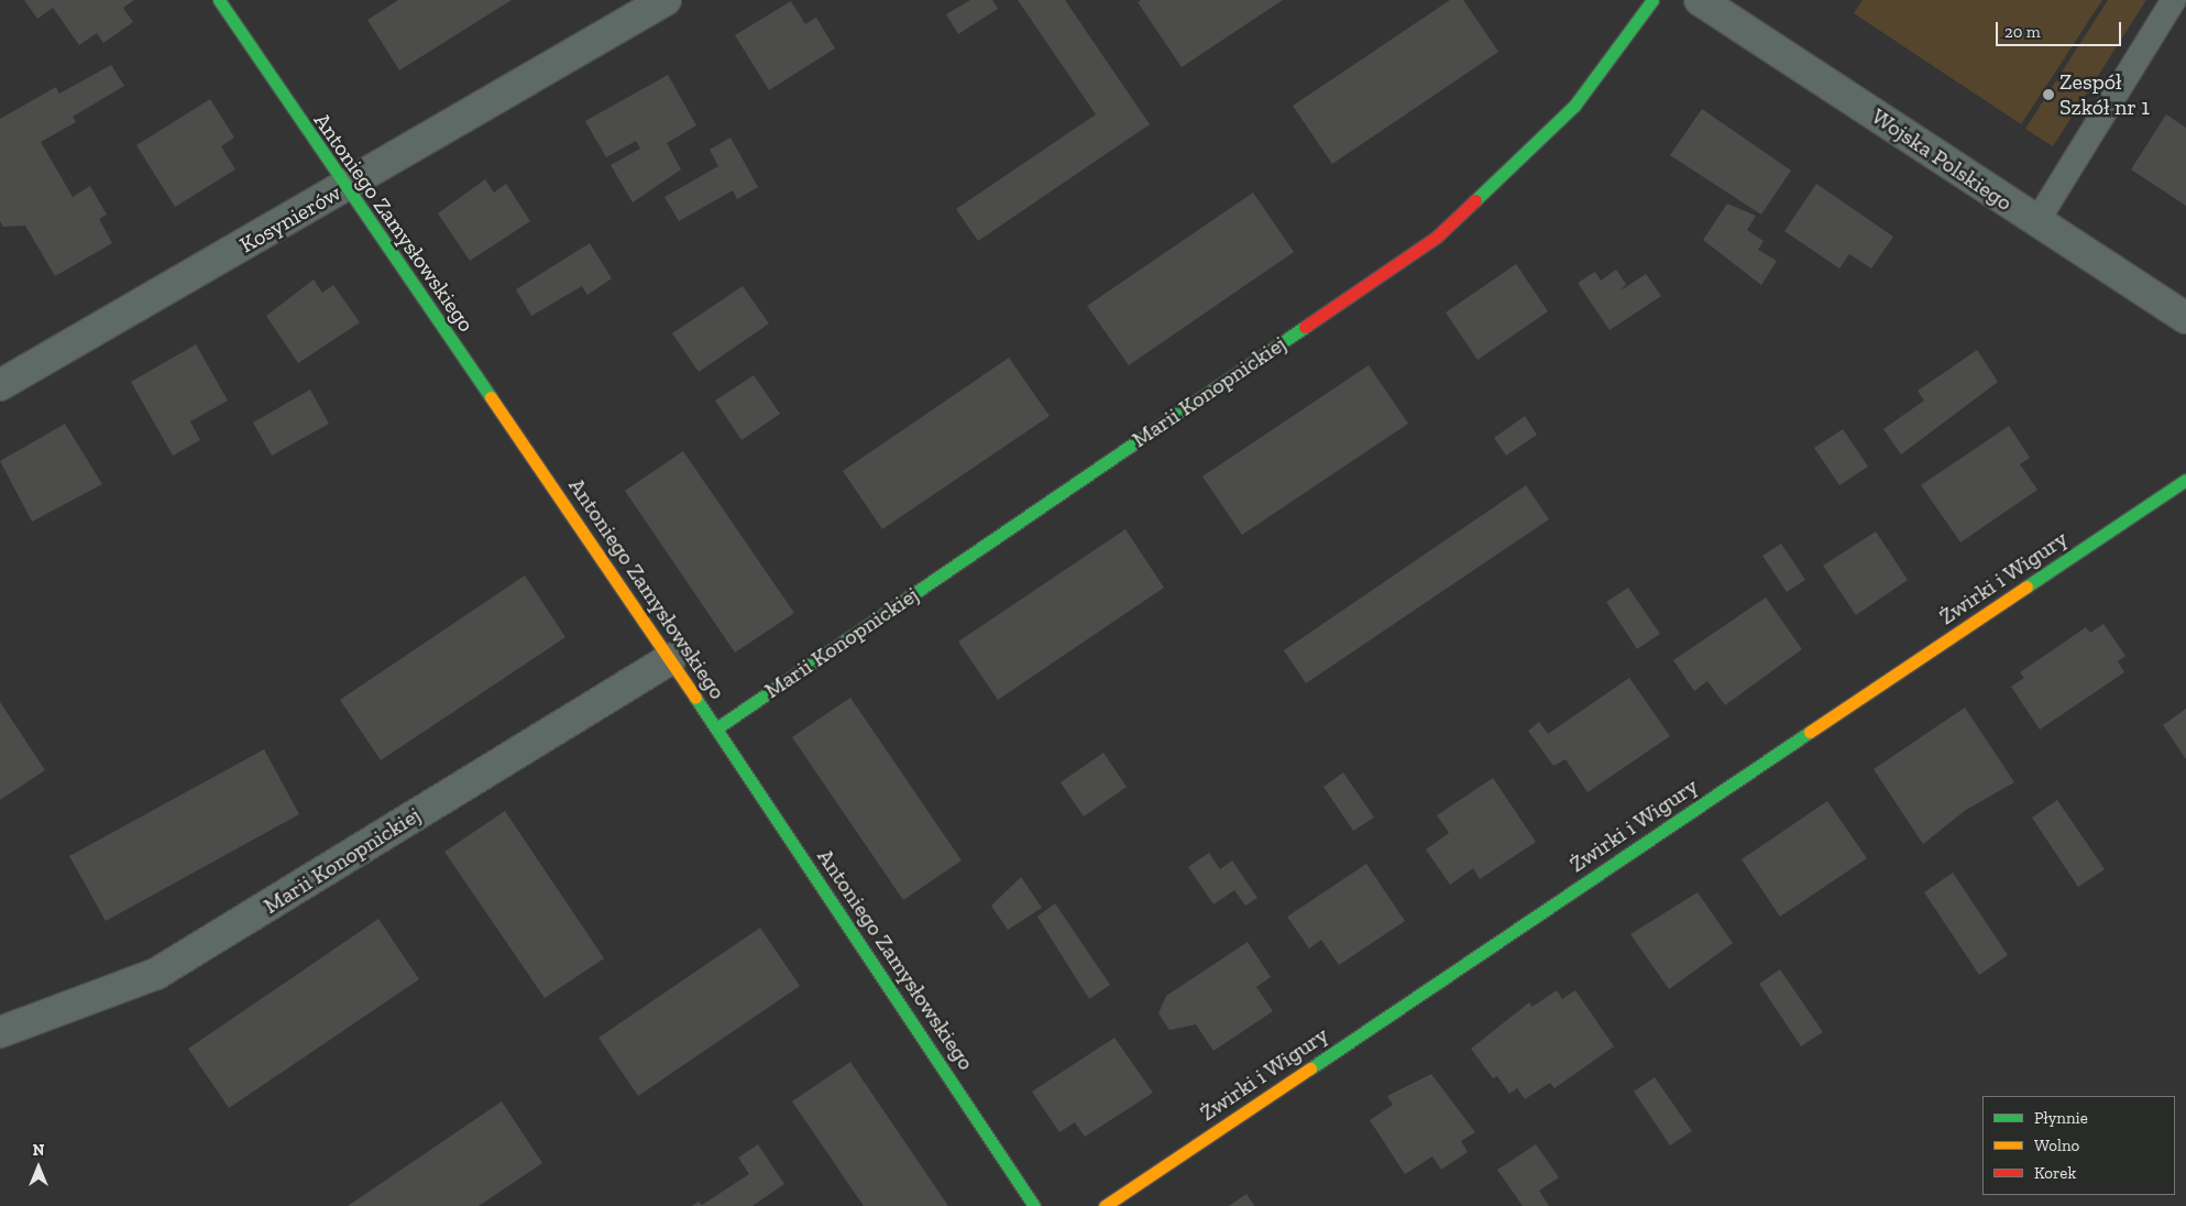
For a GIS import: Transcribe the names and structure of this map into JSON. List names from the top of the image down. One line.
{"streets":{"street":["Wojska Polskiego","Kosynierów","Antoniego Zamysłowskiego","Marii Konopnickiej","Żwirki i Wigury"]},"crossings":[["Kosynierów","Antoniego Zamysłowskiego"],["Antoniego Zamysłowskiego","Marii Konopnickiej"]],"places":["Zespół Szkół nr 1"],"legend":["Płynnie","Wolno","Korek"],"scale_bar":"20 m","north":"top"}
